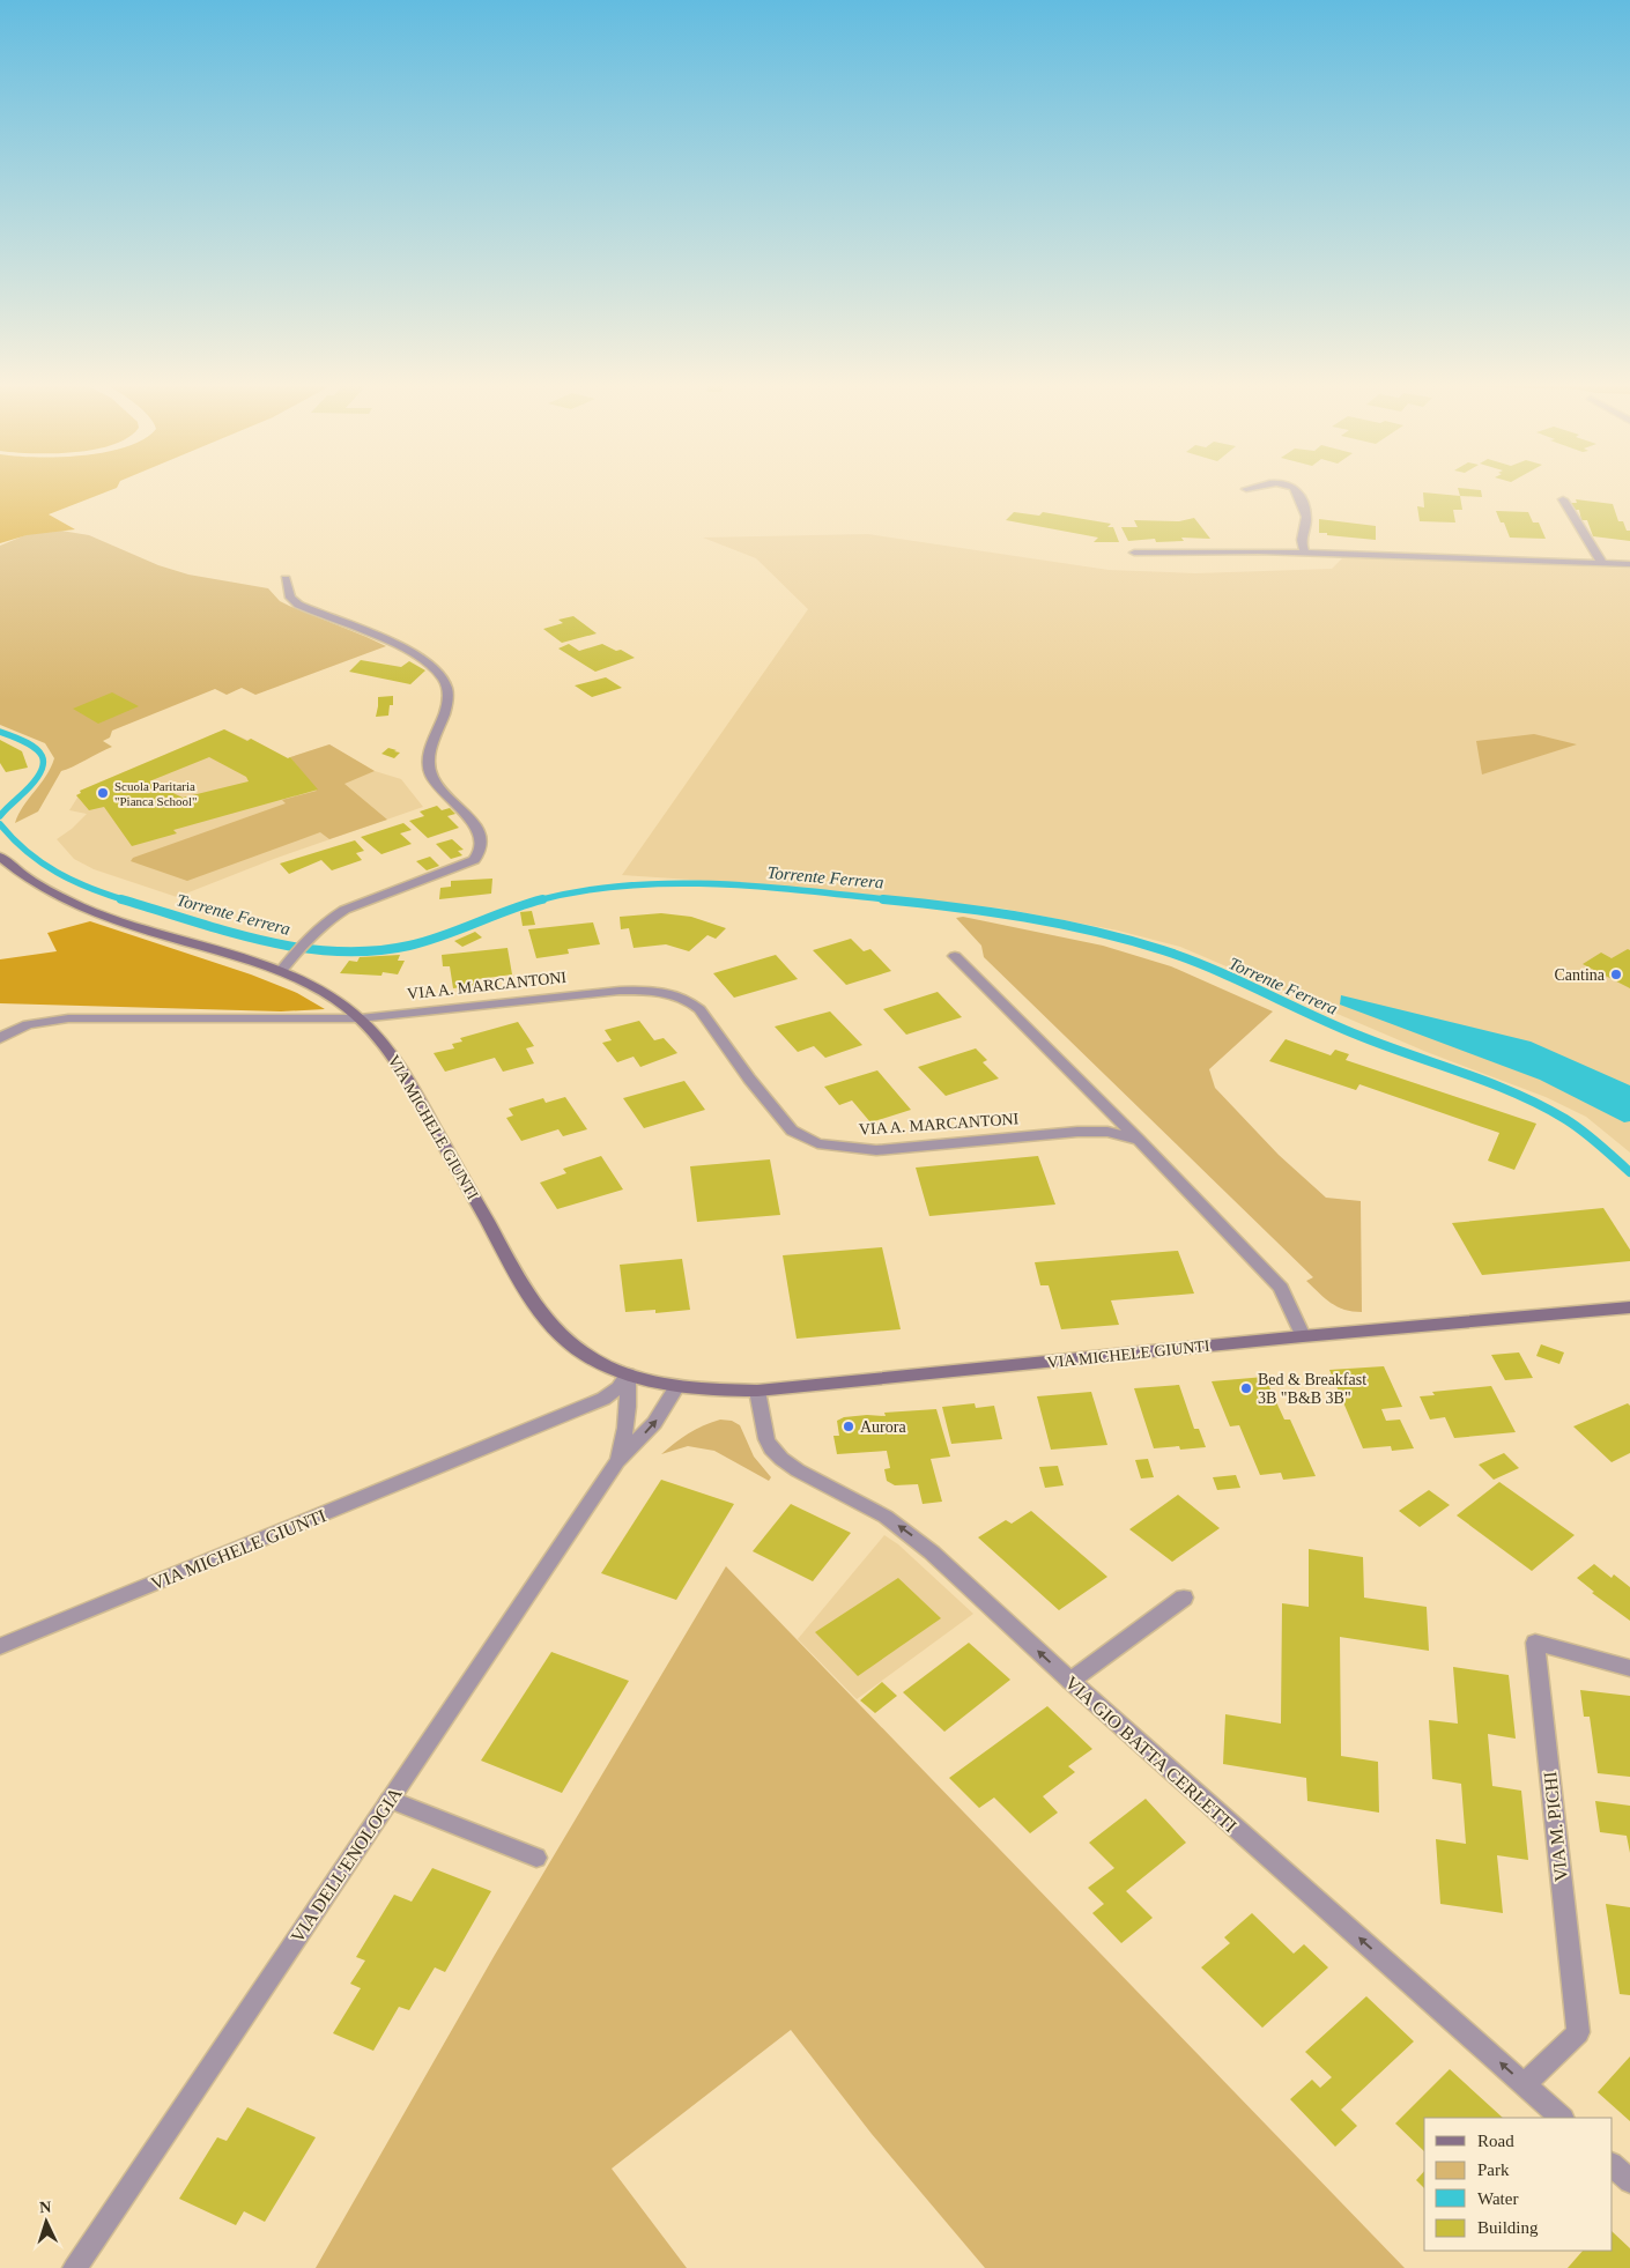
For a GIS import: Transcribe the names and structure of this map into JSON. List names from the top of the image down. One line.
{"streets":{"street":["VIA A. MARCANTONI","VIA MICHELE GIUNTI","VIA GIO BATTA CERLETTI","VIA M. PICHI","VIA DELL'ENOLOGIA"]},"crossings":[["VIA A. MARCANTONI","VIA MICHELE GIUNTI"],["VIA MICHELE GIUNTI","VIA GIO BATTA CERLETTI"],["VIA MICHELE GIUNTI","VIA DELL'ENOLOGIA"],["VIA GIO BATTA CERLETTI","VIA M. PICHI"]],"one_way":["VIA GIO BATTA CERLETTI"],"water":["Torrente Ferrera"],"places":["Scuola Paritaria \"Pianca School\"","Cantina","Bed & Breakfast 3B \"B&B 3B\"","Aurora"],"legend":["Road","Park","Water","Building"],"north":"top"}
